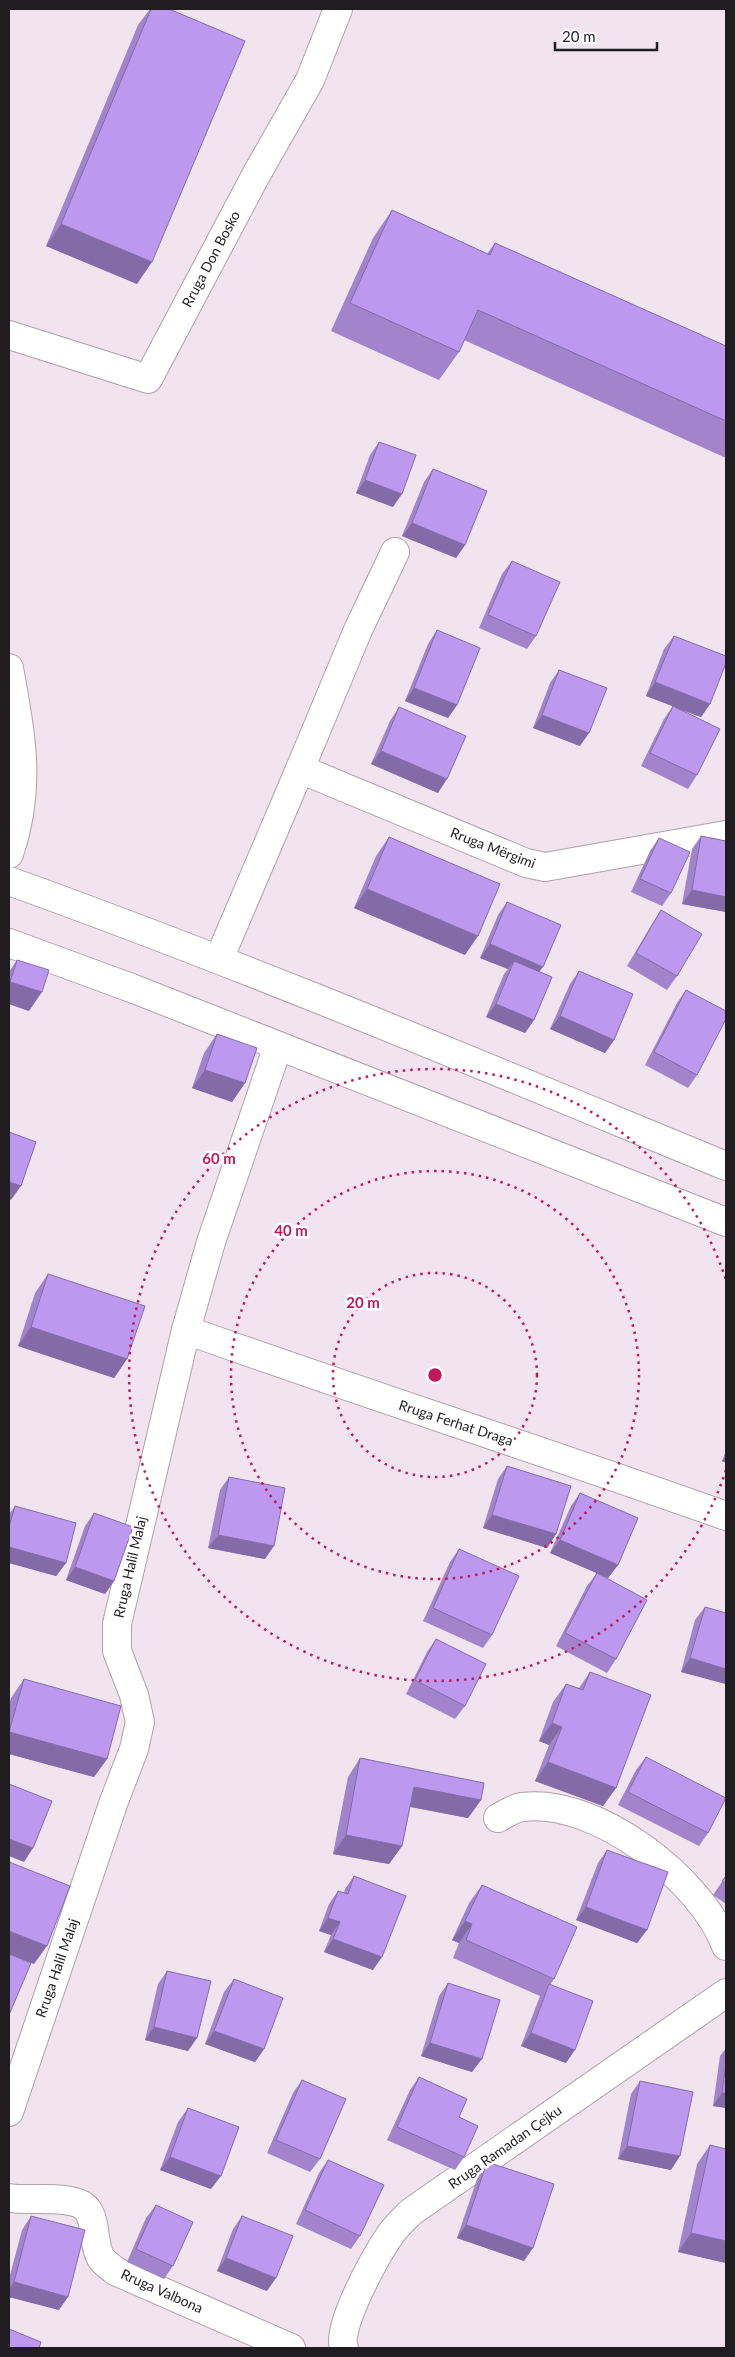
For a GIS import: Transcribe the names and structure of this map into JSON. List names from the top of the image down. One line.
{"streets":{"street":["Rruga Don Bosko","Rruga Mërgimi","Rruga Ferhat Draga","Rruga Halil Malaj","Rruga Ramadan Çejku","Rruga Valbona"]},"crossings":[["Rruga Ferhat Draga","Rruga Halil Malaj"]],"scale_bar":"20 m","rings":["60 m","40 m","20 m"]}
